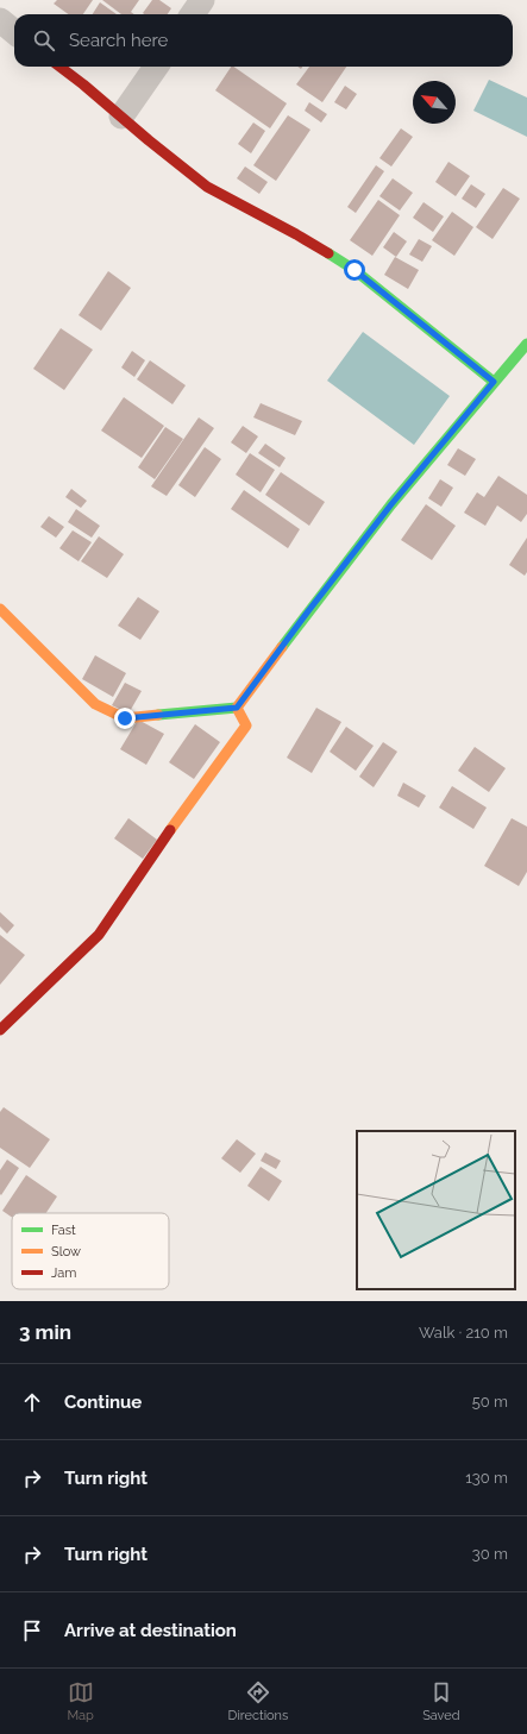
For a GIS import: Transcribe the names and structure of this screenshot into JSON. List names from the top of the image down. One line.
{"legend":["Fast","Slow","Jam"],"north":"top left","page":{"search":"Search here","heading":["3 min","Walk · 210 m"],"list":[["Continue","50 m"],["Turn right","130 m"],["Turn right","30 m"],"Arrive at destination"],"nav":["Map","Directions","Saved"]}}
